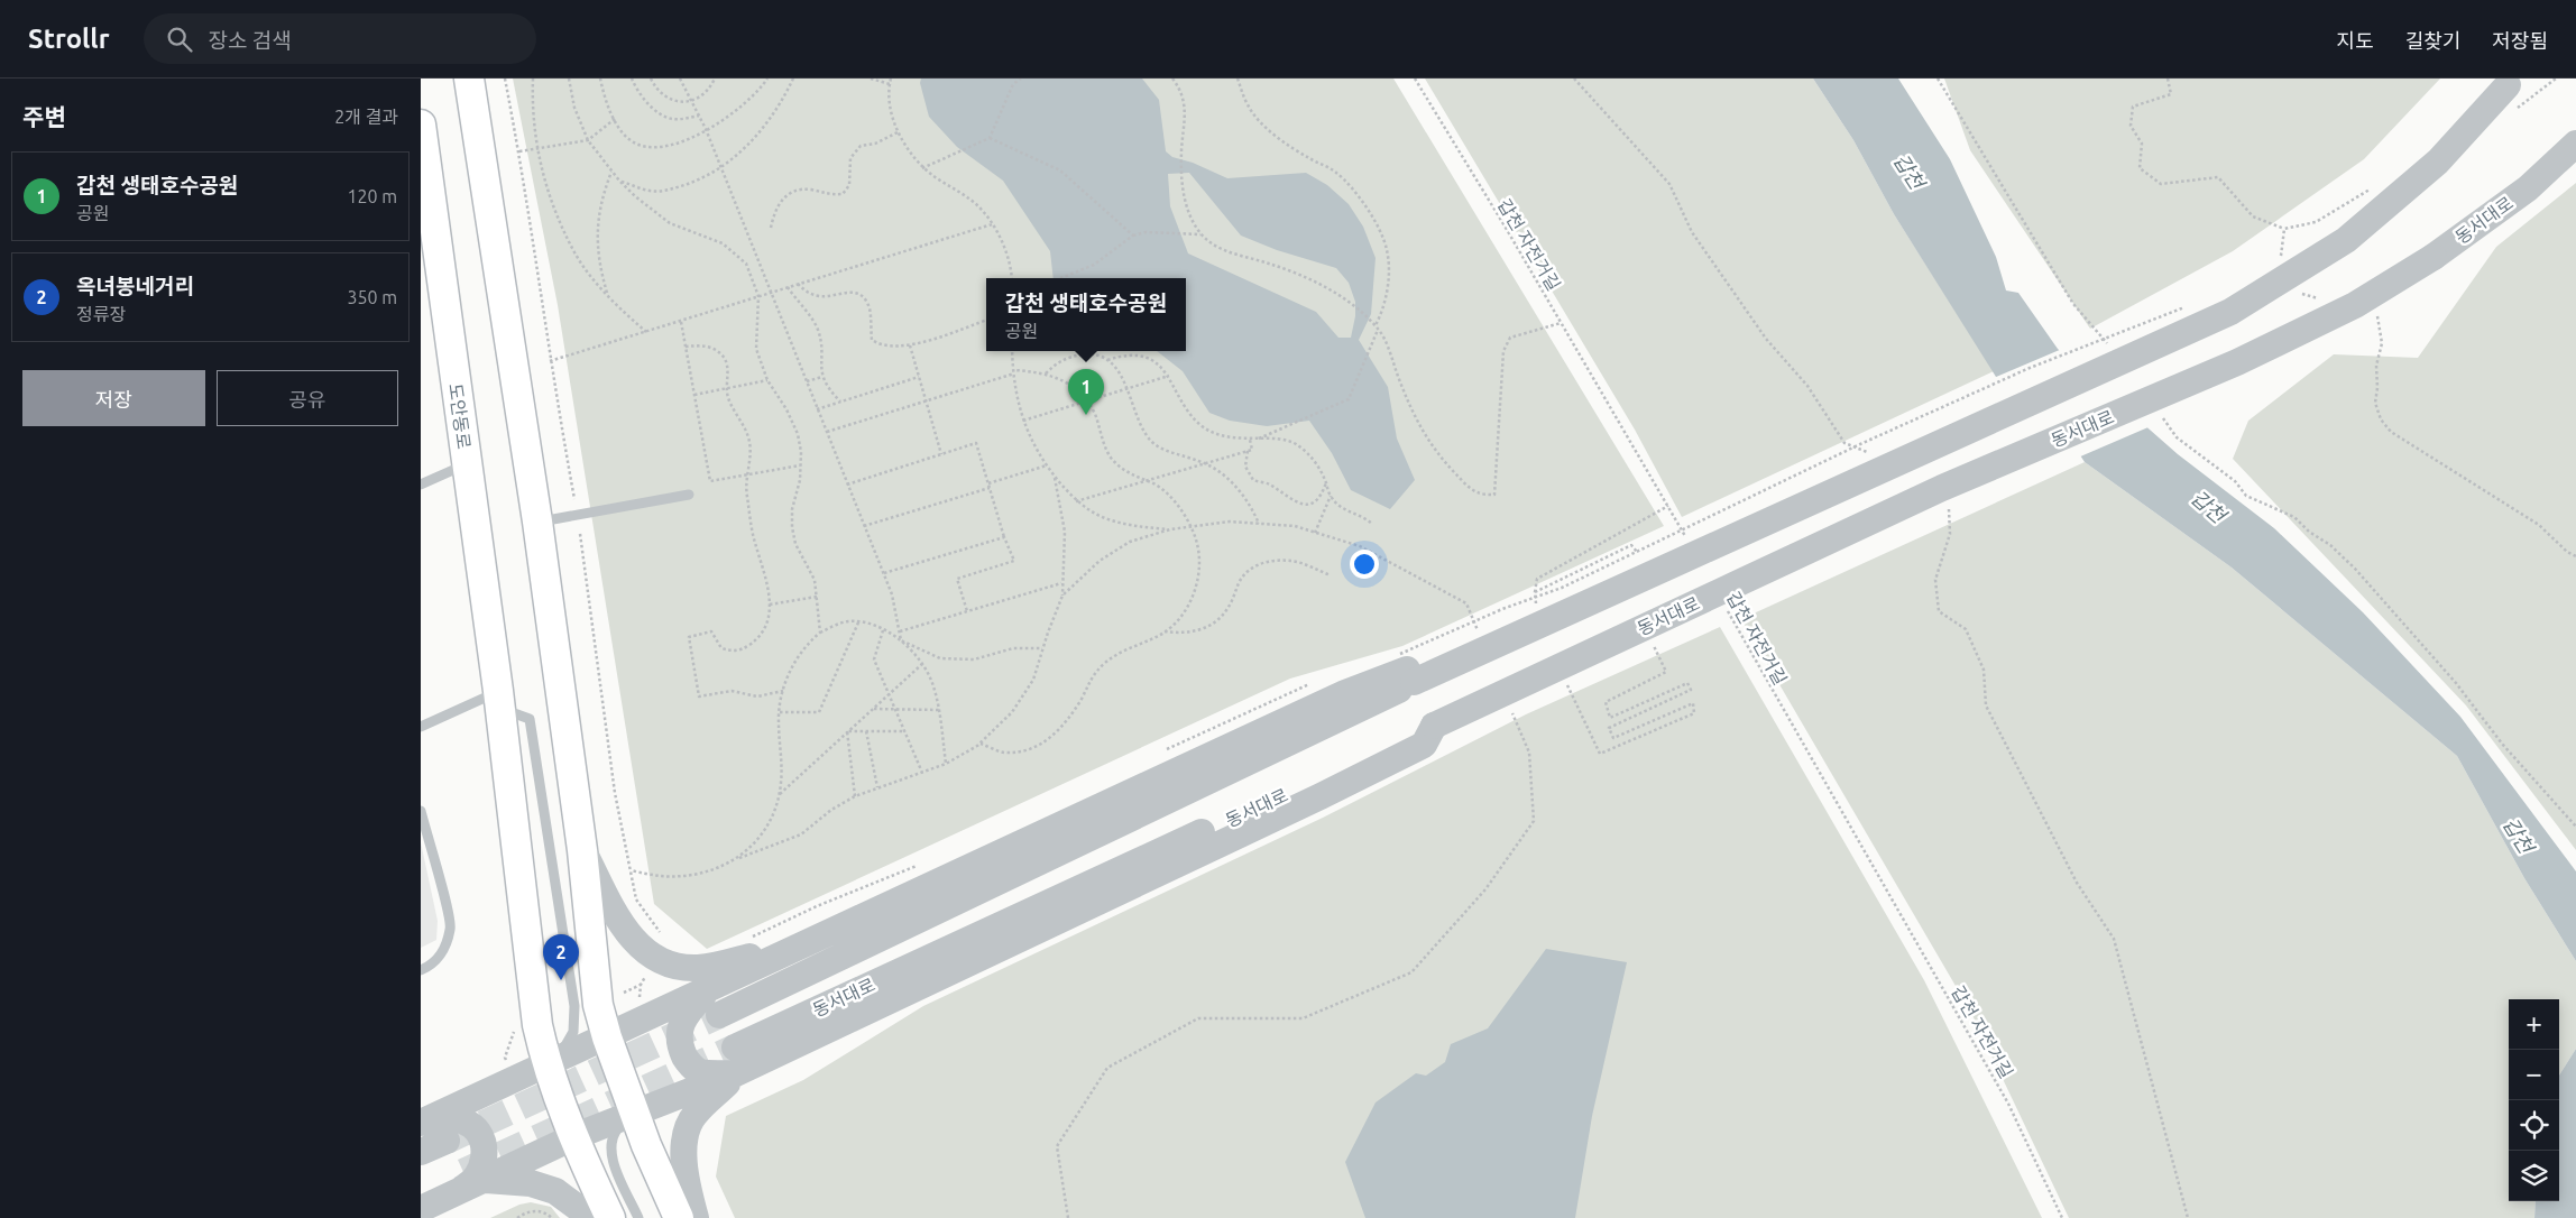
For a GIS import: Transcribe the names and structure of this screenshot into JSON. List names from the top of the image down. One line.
{"streets":{"main road":["도안동로"],"street":["동서대로"],"path":["갑천 자전거길"]},"water":["갑천"],"page":{"header":"Strollr","search":"장소 검색","nav":["지도","길찾기","저장됨"],"heading":["주변","2개 결과"],"list":[{"mark":"1","name":"갑천 생태호수공원","note":"공원","value":"120 m"},{"mark":"2","name":"옥녀봉네거리","note":"정류장","value":"350 m"}],"popup":["갑천 생태호수공원","공원"],"buttons":["저장","공유"],"pins":["1","2"],"map_buttons":["+","−"]}}
